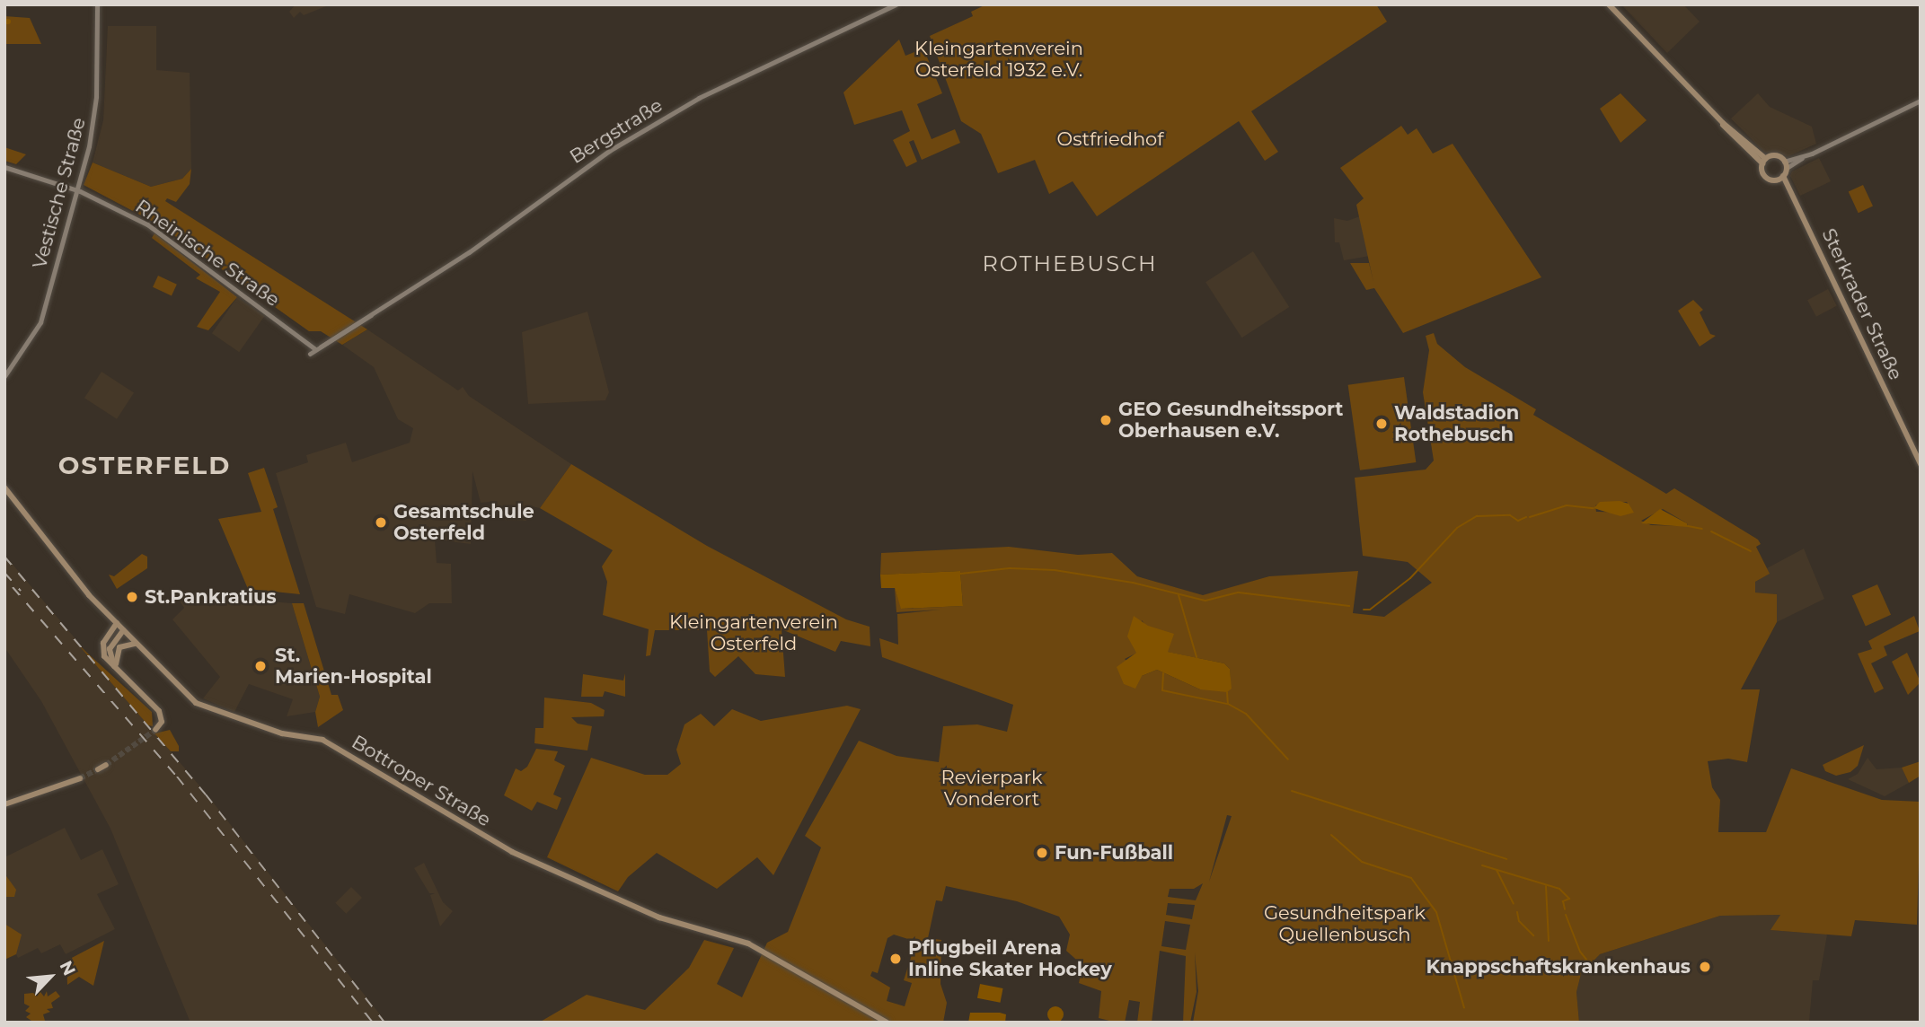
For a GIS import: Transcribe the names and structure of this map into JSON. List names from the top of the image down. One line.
{"streets":{"main road":["Sterkrader Straße","Bottroper Straße"],"street":["Bergstraße","Vestische Straße","Rheinische Straße"]},"crossings":[["Bergstraße","Rheinische Straße"],["Vestische Straße","Rheinische Straße"]],"districts":["ROTHEBUSCH","OSTERFELD"],"parks":["Kleingartenverein Osterfeld 1932 e.V.","Ostfriedhof","Kleingartenverein Osterfeld","Revierpark Vonderort","Gesundheitspark Quellenbusch"],"places":["GEO Gesundheitssport Oberhausen e.V.","Waldstadion Rothebusch","Gesamtschule Osterfeld","St.Pankratius","St. Marien-Hospital","Fun-Fußball","Pflugbeil Arena Inline Skater Hockey","Knappschaftskrankenhaus"],"north":"top right"}
